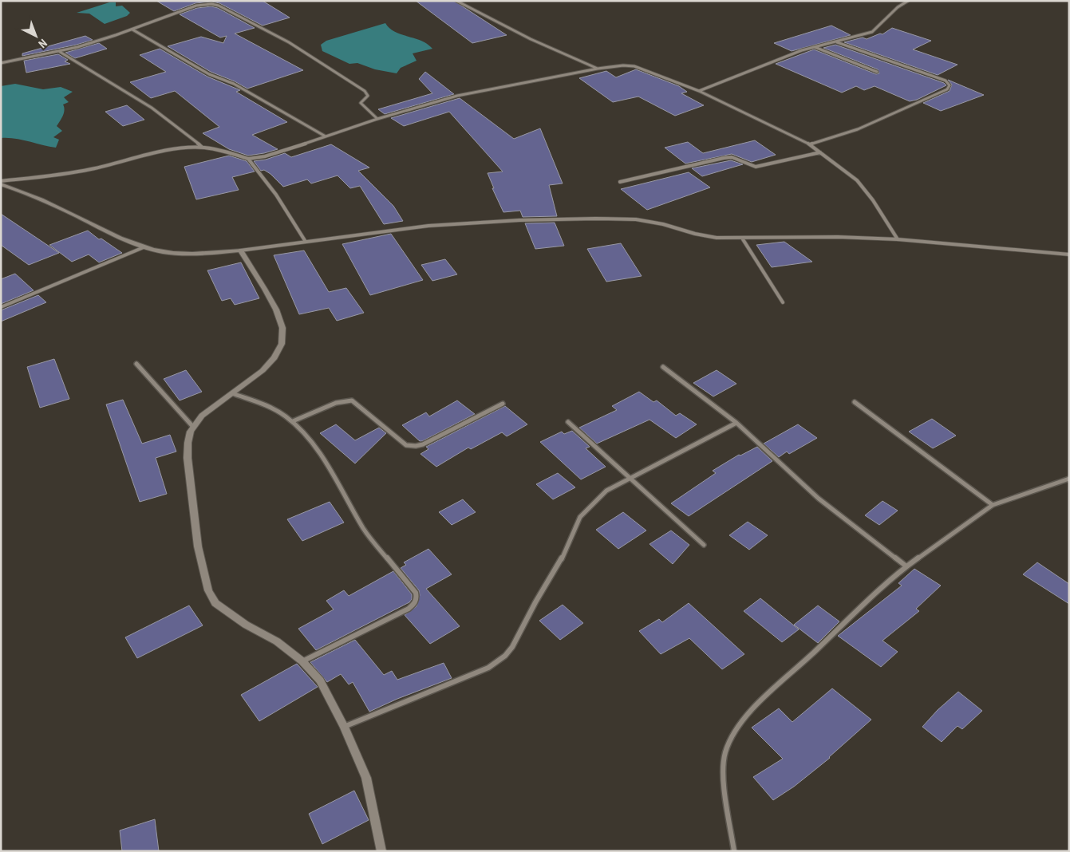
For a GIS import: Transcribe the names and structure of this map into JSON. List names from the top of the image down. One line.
{"north":"bottom right"}
